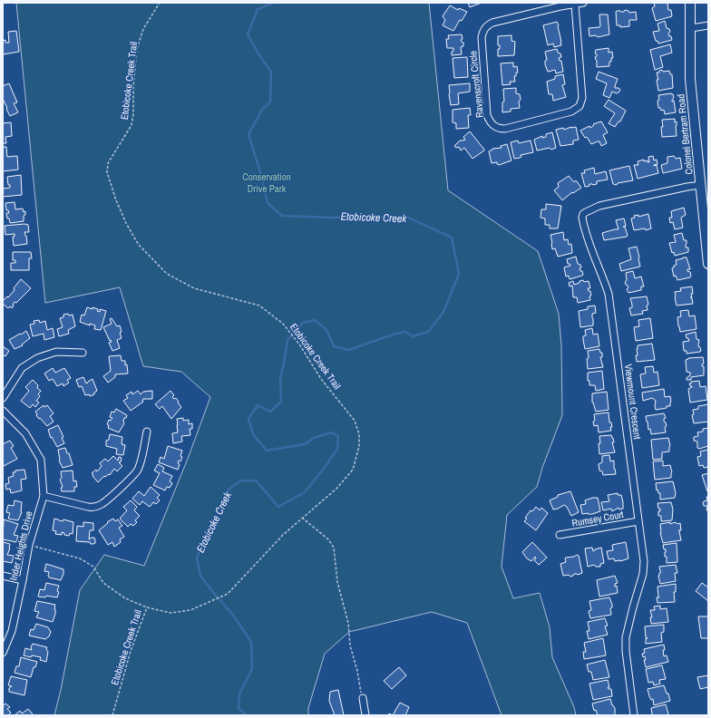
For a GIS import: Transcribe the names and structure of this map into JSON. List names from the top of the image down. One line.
{"streets":{"street":["Ravenscroft Circle","Colonel Bertram Road","Viewmount Crescent","Rumsey Court","Inder Heights Drive"],"path":["Etobicoke Creek Trail"]},"crossings":[["Colonel Bertram Road","Viewmount Crescent"],["Viewmount Crescent","Rumsey Court"]],"water":["Etobicoke Creek"],"parks":["Conservation Drive Park"]}
